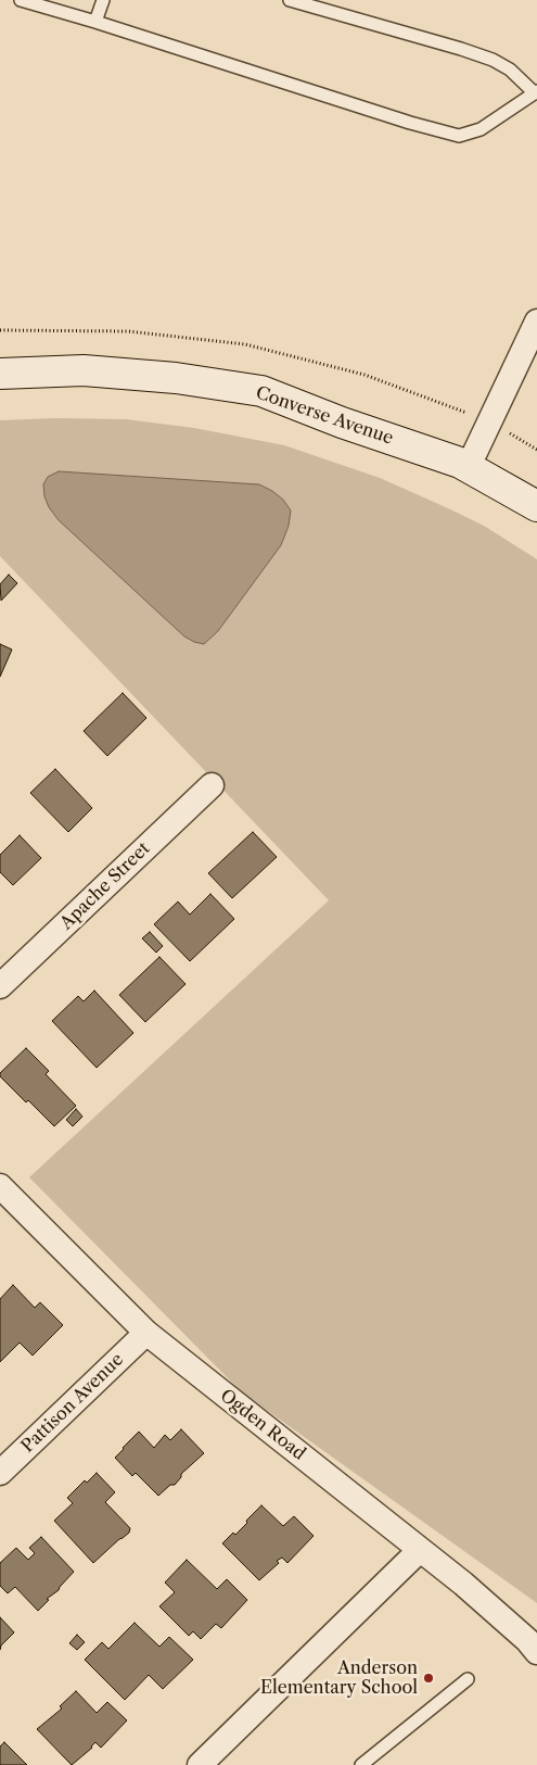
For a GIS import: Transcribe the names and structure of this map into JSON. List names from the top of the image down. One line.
{"streets":{"main road":["Converse Avenue"],"street":["Apache Street","Pattison Avenue","Ogden Road"]},"crossings":[["Pattison Avenue","Ogden Road"]],"places":["Anderson Elementary School"]}
